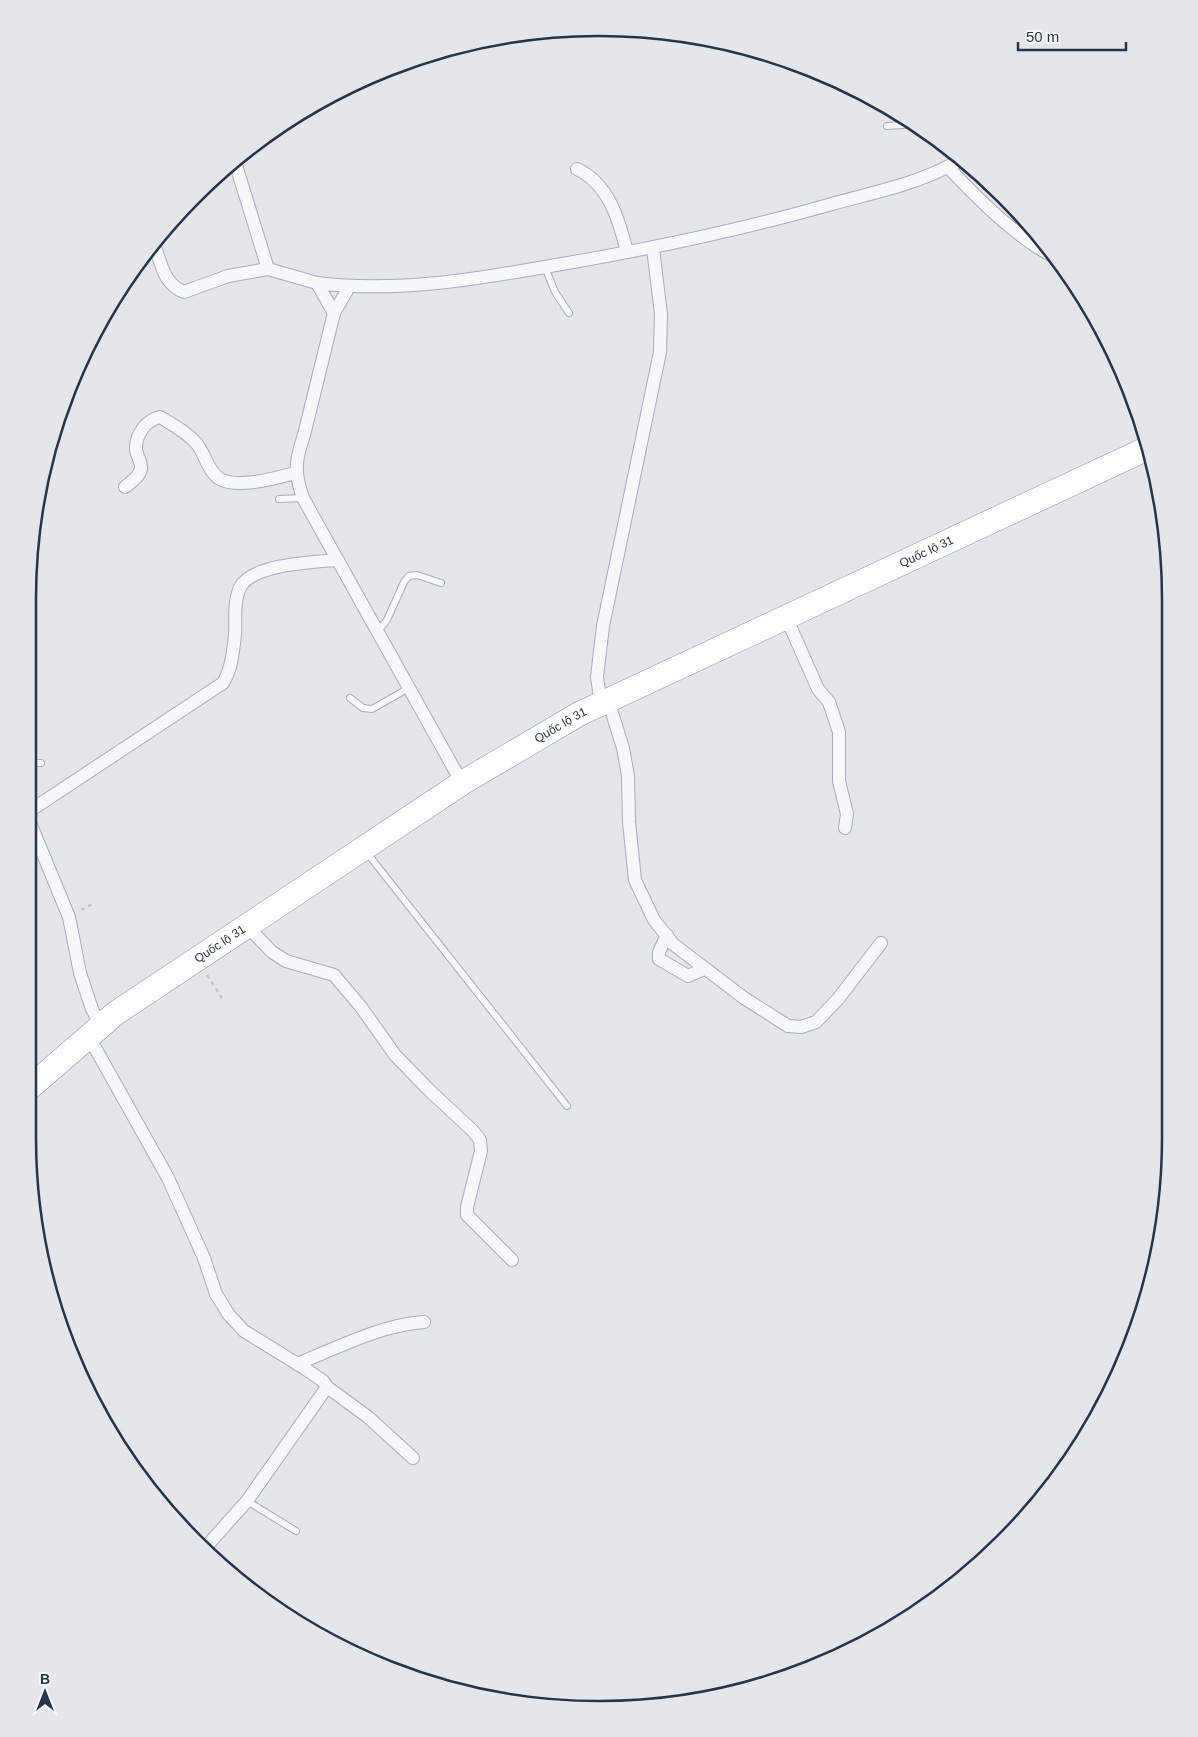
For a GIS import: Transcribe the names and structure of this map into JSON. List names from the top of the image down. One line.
{"streets":{"highway":["Quốc lộ 31"]},"scale_bar":"50 m","north":"top"}
